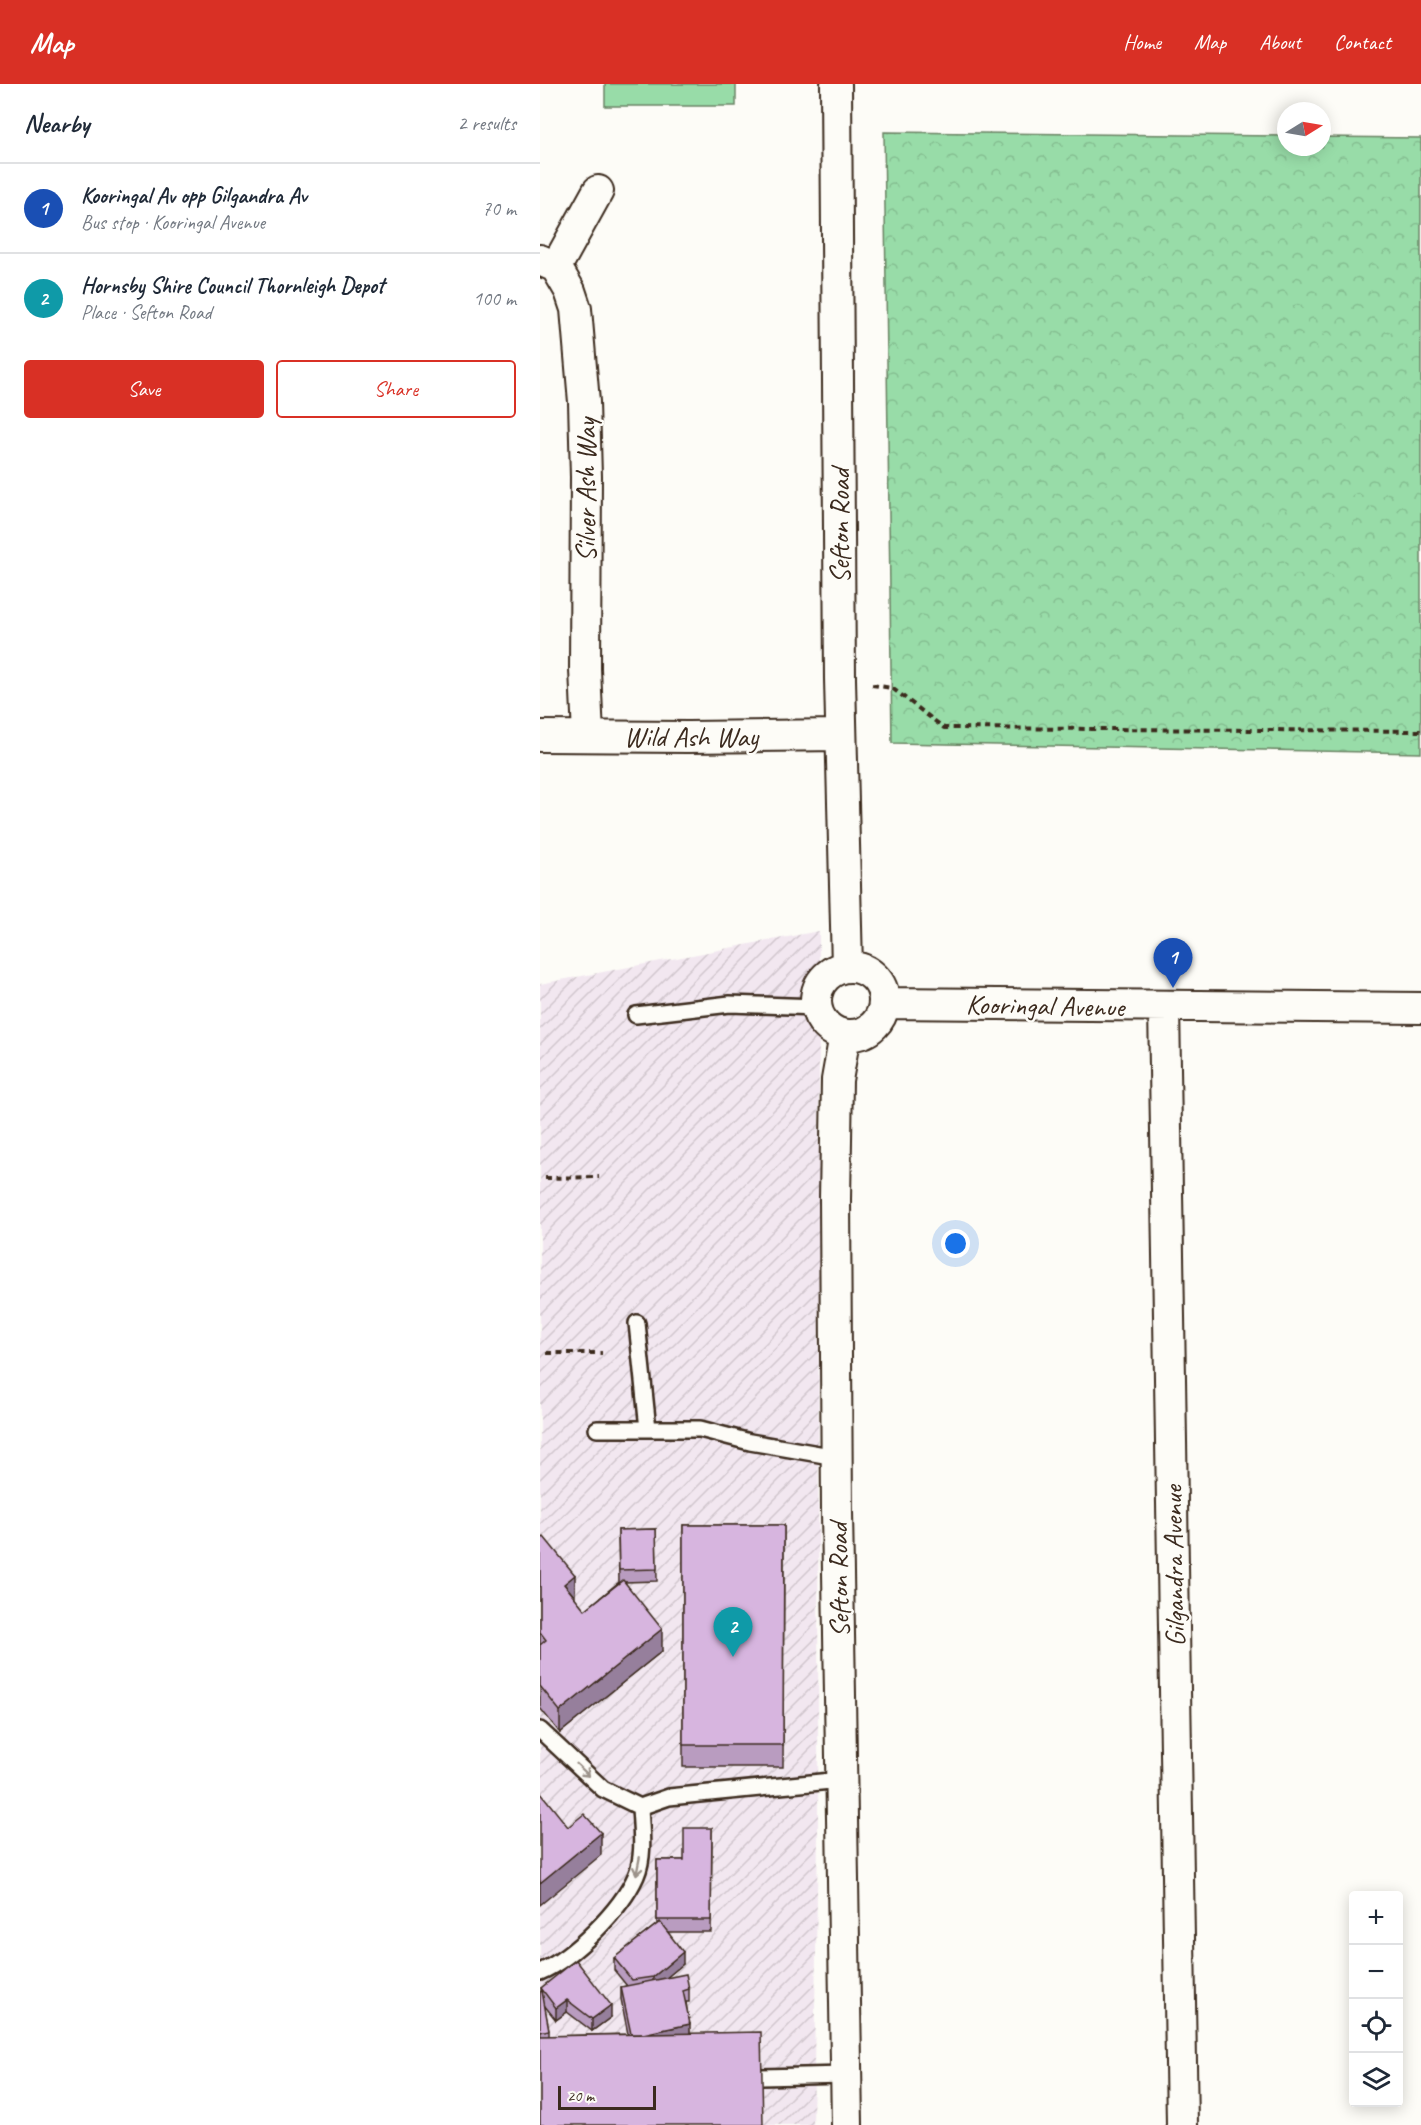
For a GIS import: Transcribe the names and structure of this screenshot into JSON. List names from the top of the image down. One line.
{"streets":{"street":["Silver Ash Way","Sefton Road","Wild Ash Way","Kooringal Avenue","Gilgandra Avenue"]},"crossings":[["Silver Ash Way","Wild Ash Way"],["Sefton Road","Wild Ash Way"],["Sefton Road","Kooringal Avenue"],["Kooringal Avenue","Gilgandra Avenue"]],"scale_bar":"20 m","north":"right","page":{"header":"Map","nav":["Home","Map","About","Contact"],"heading":["Nearby","2 results"],"list":[{"mark":"1","name":"Kooringal Av opp Gilgandra Av","note":"Bus stop · Kooringal Avenue","value":"70 m"},{"mark":"2","name":"Hornsby Shire Council Thornleigh Depot","note":"Place · Sefton Road","value":"100 m"}],"buttons":["Save","Share"],"pins":["1","2"],"map_buttons":["+","−"],"scale":"20 m"}}
